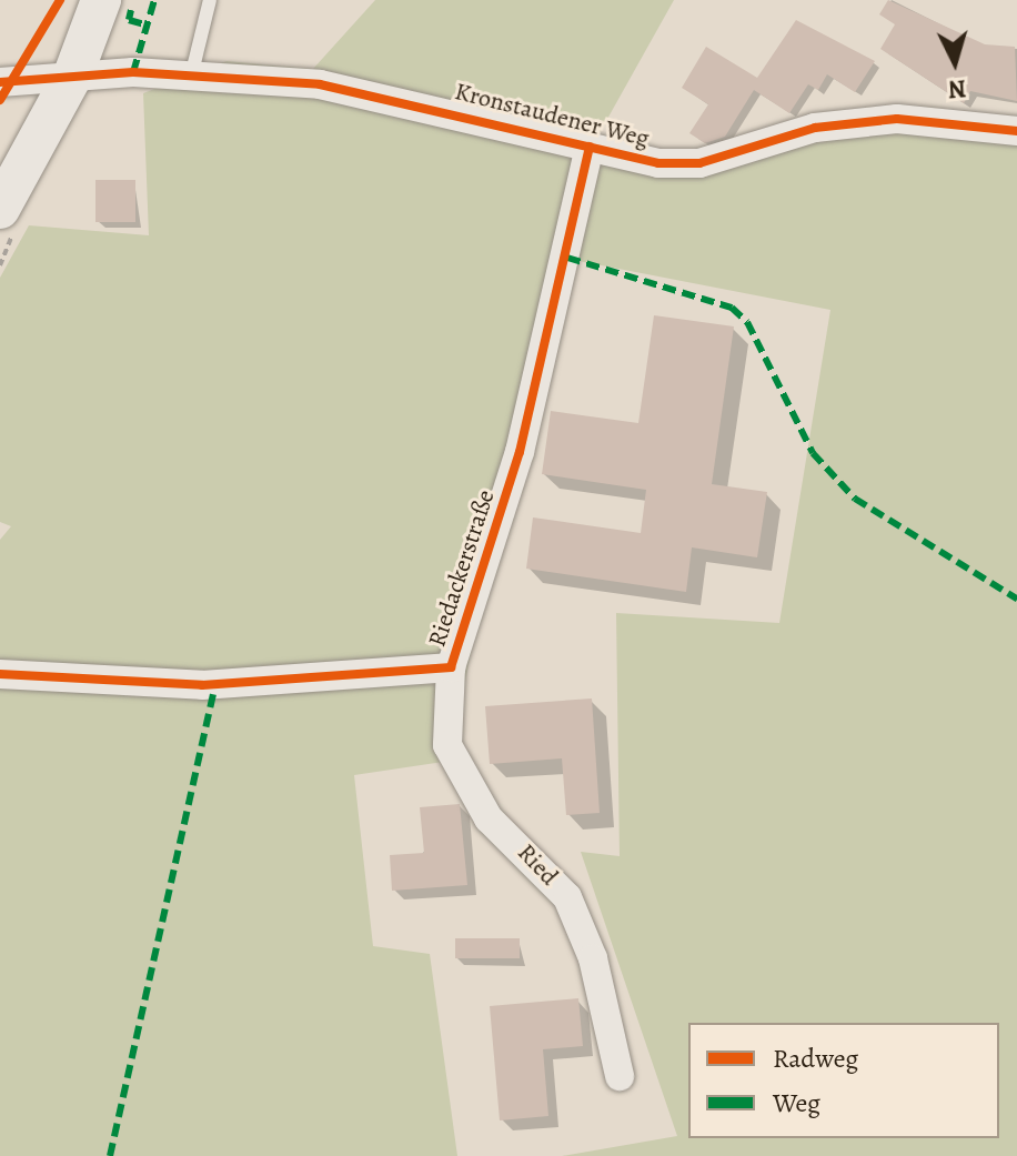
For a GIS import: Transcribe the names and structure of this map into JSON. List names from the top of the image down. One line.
{"streets":{"street":["Kronstaudener Weg","Riedackerstraße","Ried"]},"crossings":[["Kronstaudener Weg","Riedackerstraße"],["Riedackerstraße","Ried"]],"legend":["Radweg","Weg"],"north":"bottom"}
